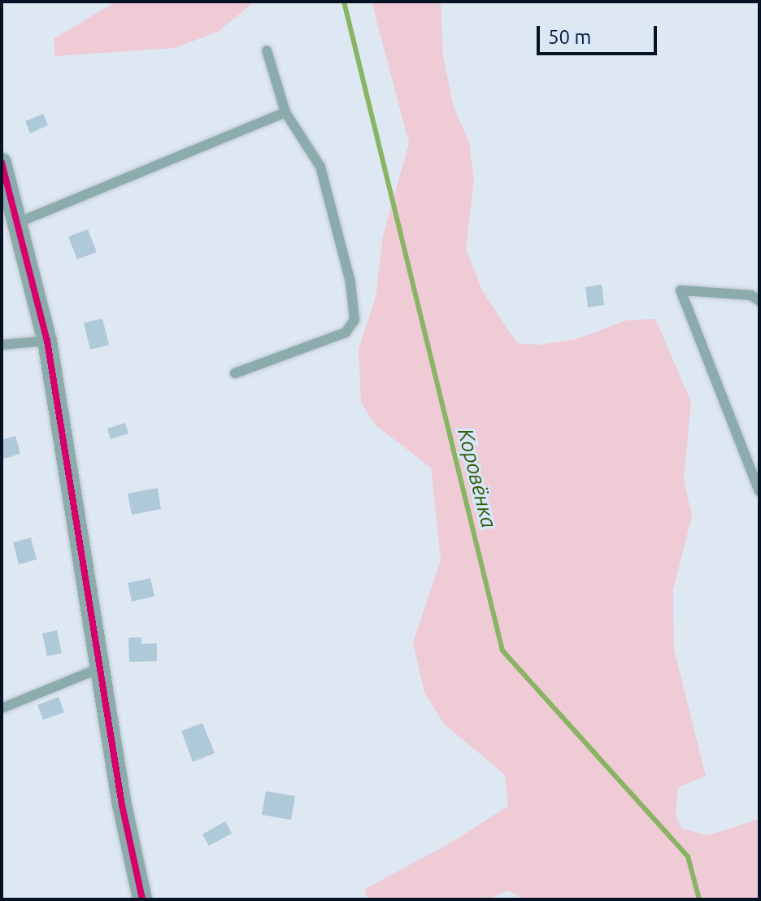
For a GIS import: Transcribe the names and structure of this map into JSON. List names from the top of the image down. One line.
{"water":["Коровёнка"],"scale_bar":"50 m"}
